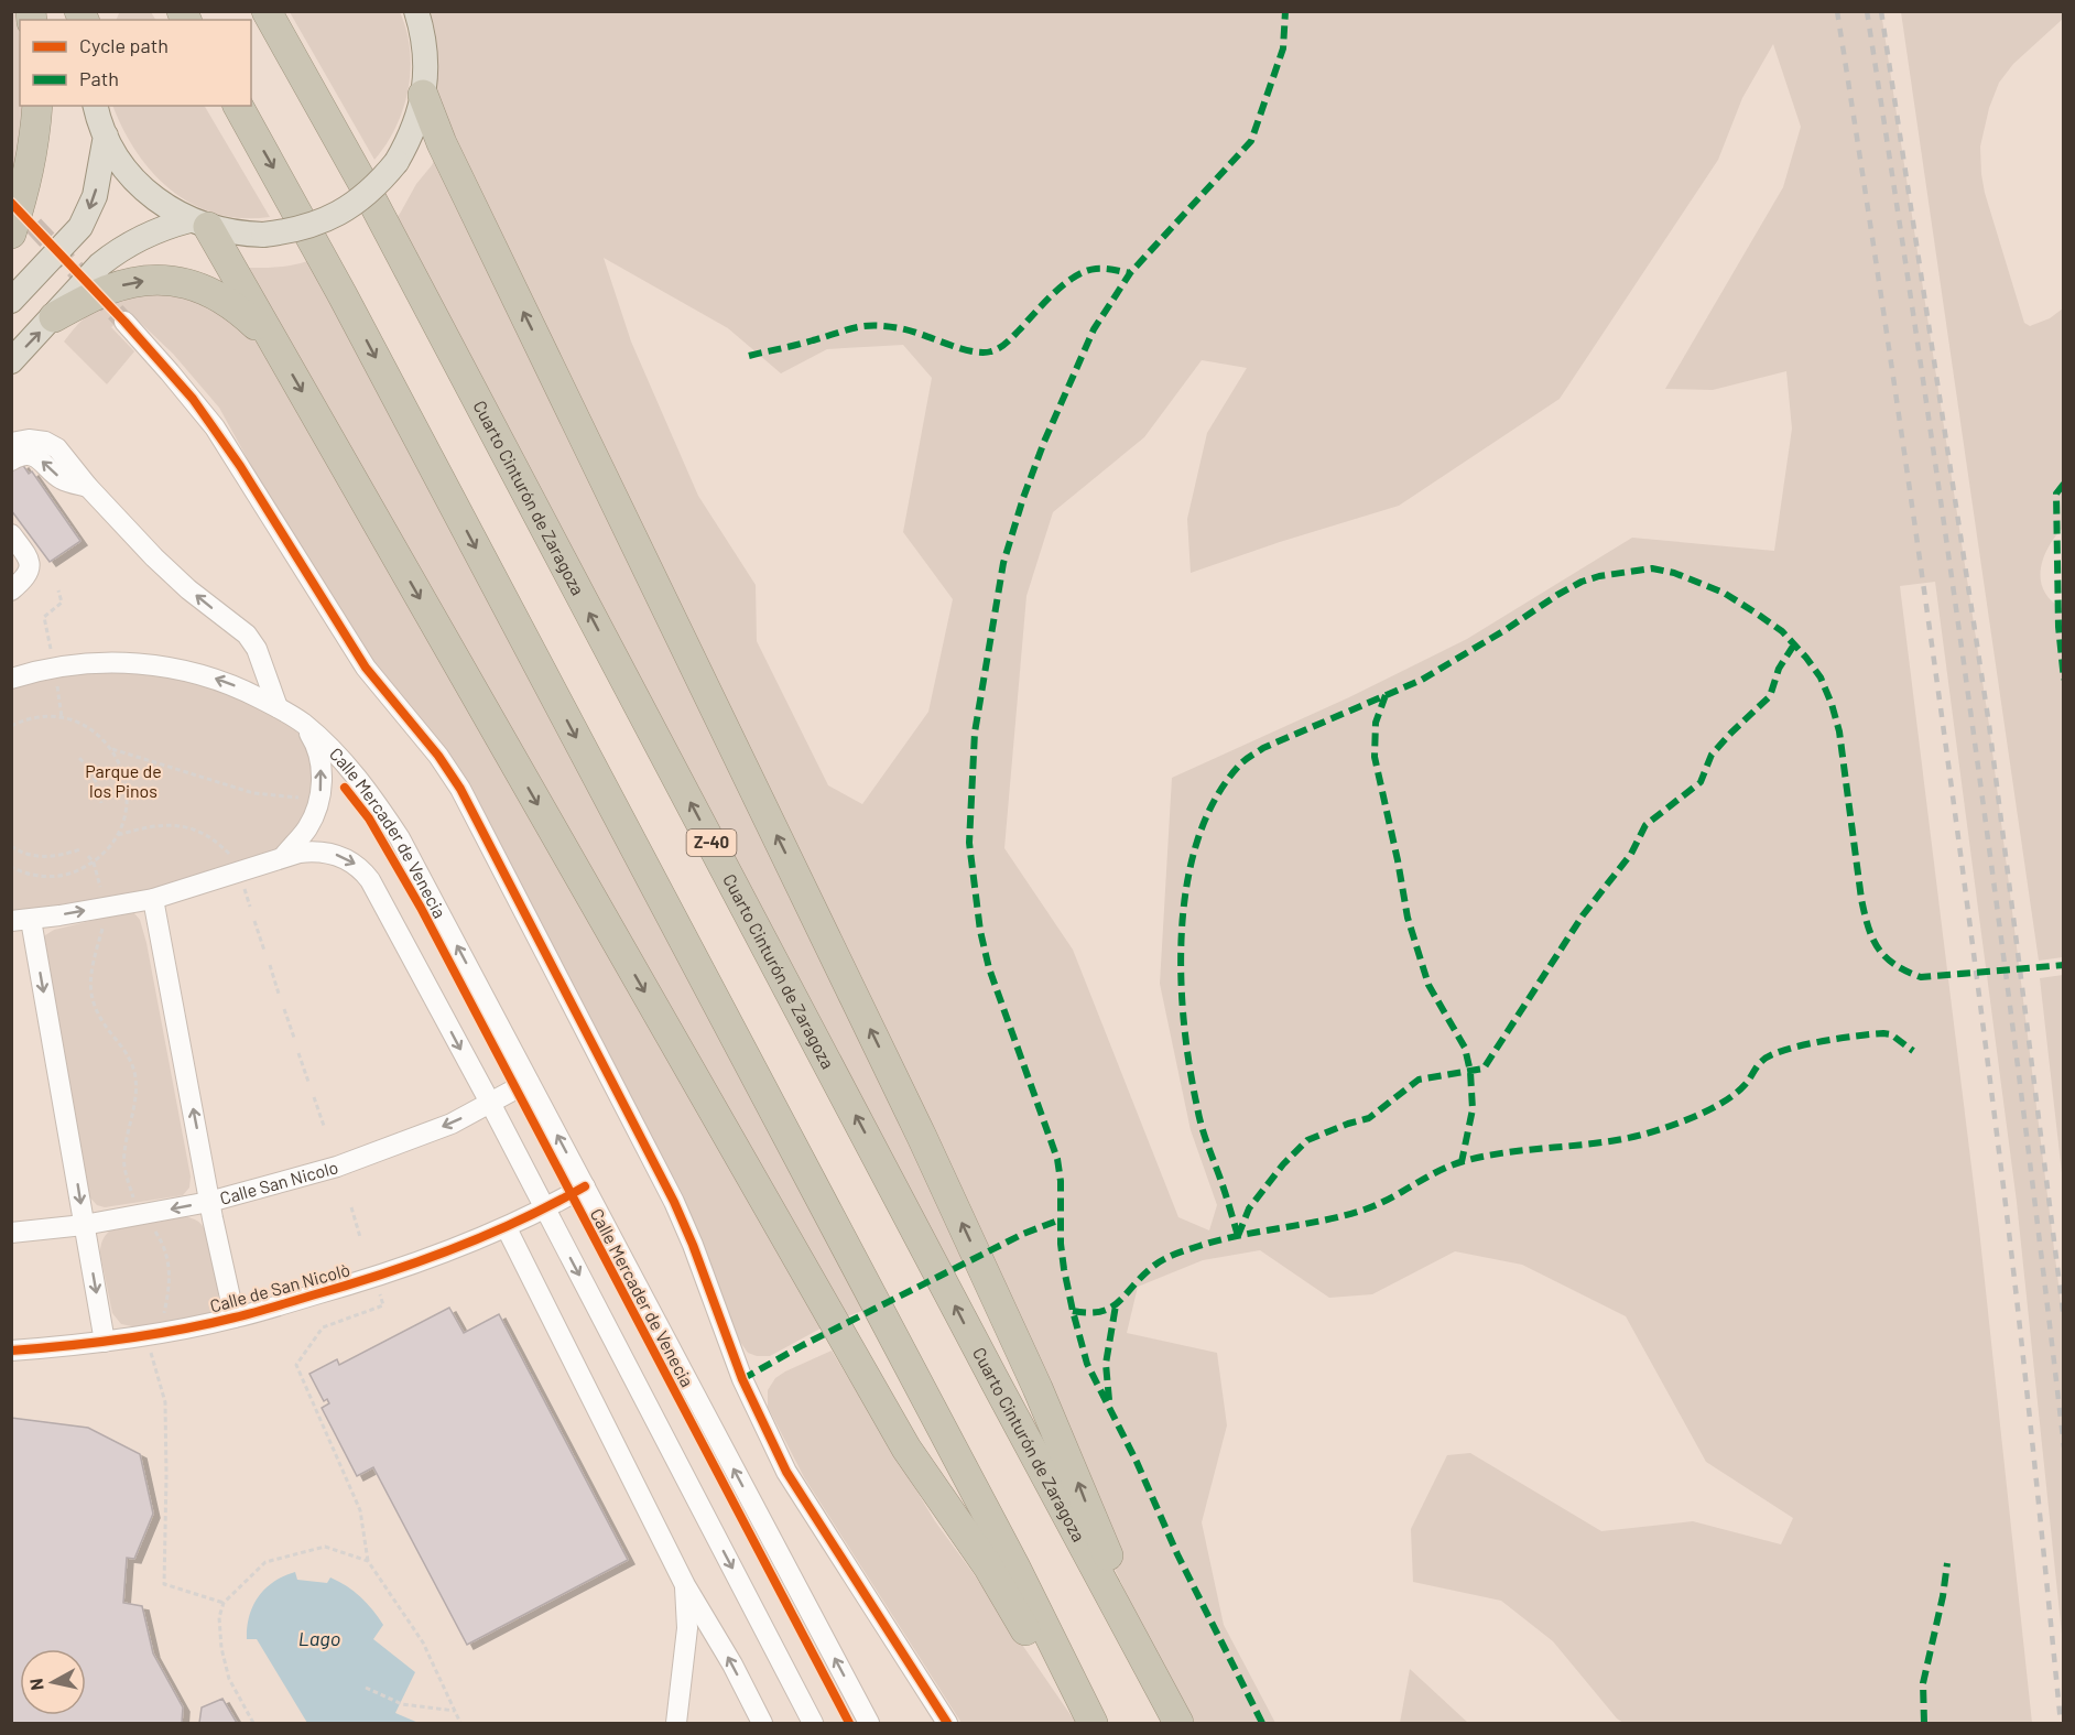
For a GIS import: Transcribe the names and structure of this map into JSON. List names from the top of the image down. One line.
{"streets":{"highway":["Cuarto Cinturón de Zaragoza","Z-40"],"street":["Calle Mercader de Venecia","Calle San Nicolo","Calle de San Nicolò"]},"crossings":[["Calle Mercader de Venecia","Calle San Nicolo"],["Calle Mercader de Venecia","Calle de San Nicolò"]],"one_way":["Calle San Nicolo"],"water":["Lago"],"parks":["Parque de los Pinos"],"legend":["Cycle path","Path"],"north":"left"}
